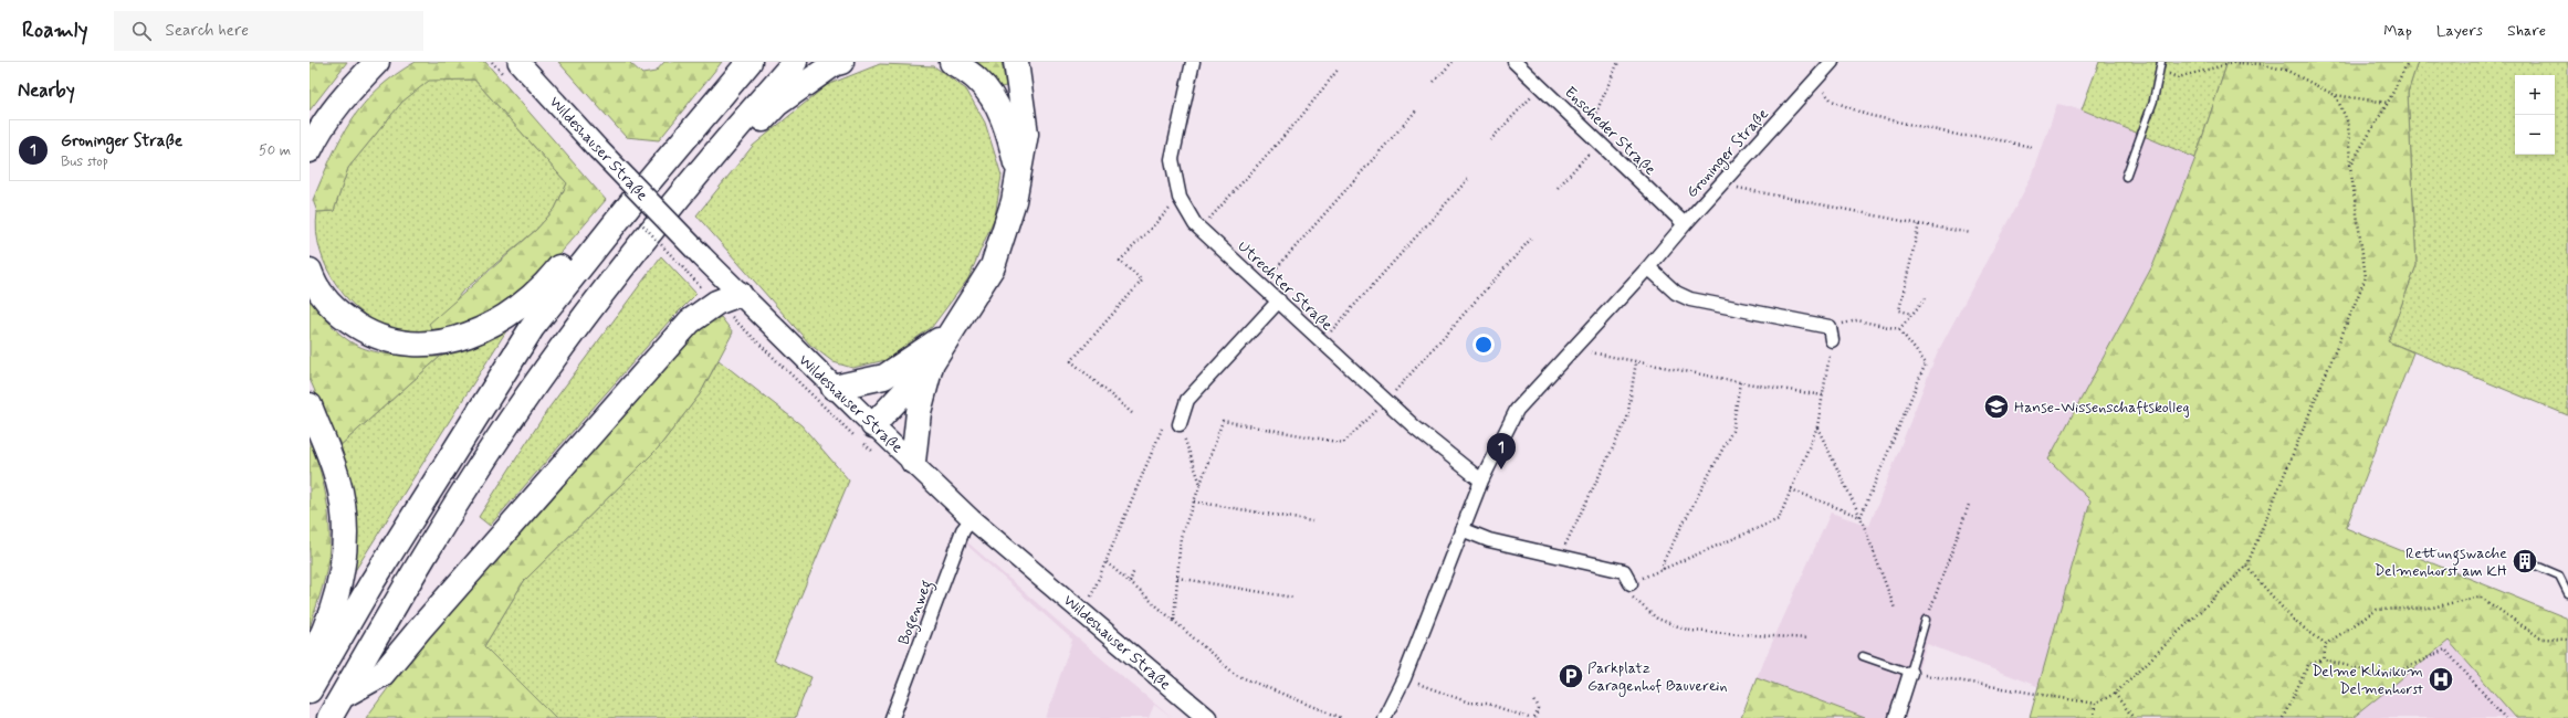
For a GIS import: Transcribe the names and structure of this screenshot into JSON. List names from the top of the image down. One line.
{"streets":{"main road":["Wildeshauser Straße"],"street":["Enscheder Straße","Groninger Straße","Utrechter Straße","Bogenweg"]},"crossings":[["Enscheder Straße","Groninger Straße"],["Wildeshauser Straße","Bogenweg"],["Groninger Straße","Utrechter Straße"]],"places":{"school or university":["Hanse-Wissenschaftskolleg"],"building":["Rettungswache Delmenhorst am KH"],"parking":["Parkplatz Garagenhof Bauverein"],"hospital":["Delme Klinikum Delmenhorst"]},"page":{"header":"Roamly","search":"Search here","nav":["Map","Layers","Share"],"heading":"Nearby","map_buttons":["+","−"],"list":[{"mark":"1","name":"Groninger Straße","note":"Bus stop","value":"50 m"}],"pins":"1"}}
